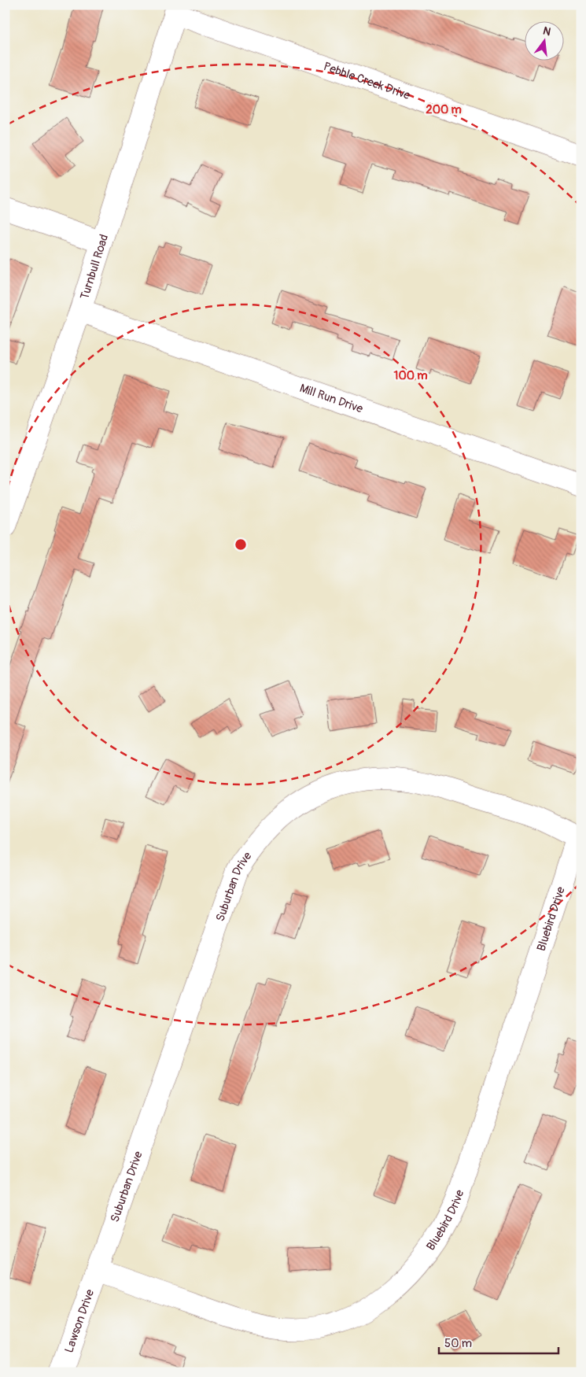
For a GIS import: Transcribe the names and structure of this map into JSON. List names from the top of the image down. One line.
{"streets":{"street":["Pebble Creek Drive","Turnbull Road","Mill Run Drive","Suburban Drive","Bluebird Drive","Lawson Drive"]},"crossings":[["Pebble Creek Drive","Turnbull Road"],["Turnbull Road","Mill Run Drive"],["Suburban Drive","Bluebird Drive"],["Suburban Drive","Lawson Drive"],["Bluebird Drive","Lawson Drive"]],"scale_bar":"50 m","north":"top","rings":["200 m","100 m"]}
